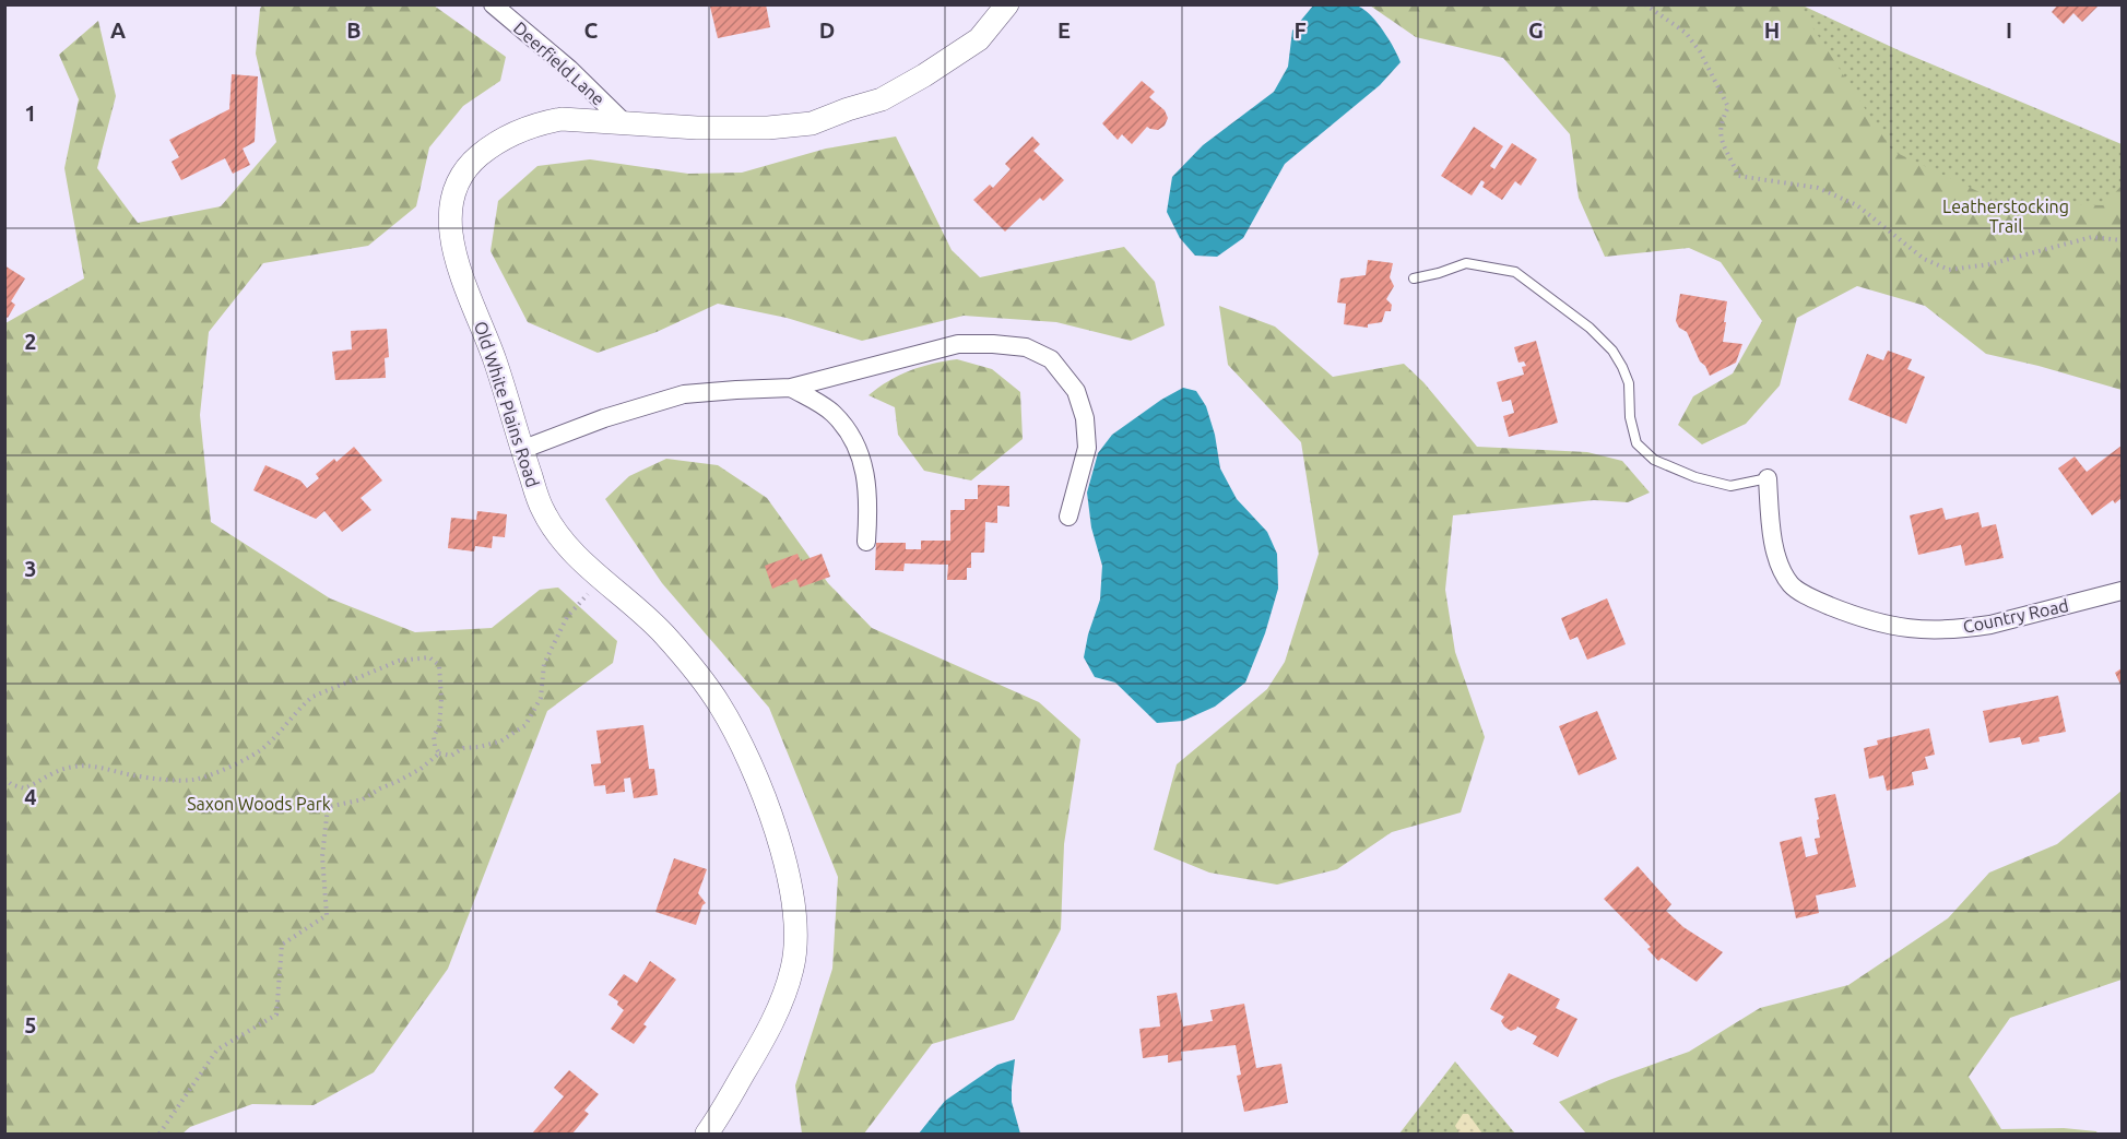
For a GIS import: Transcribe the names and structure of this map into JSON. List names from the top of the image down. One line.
{"streets":{"street":["Deerfield Lane","Old White Plains Road","Country Road"]},"crossings":[["Deerfield Lane","Old White Plains Road"]],"parks":["Leatherstocking Trail","Saxon Woods Park"],"grid":{"columns":["A","B","C","D","E","F","G","H","I"],"rows":["1","2","3","4","5"]}}
